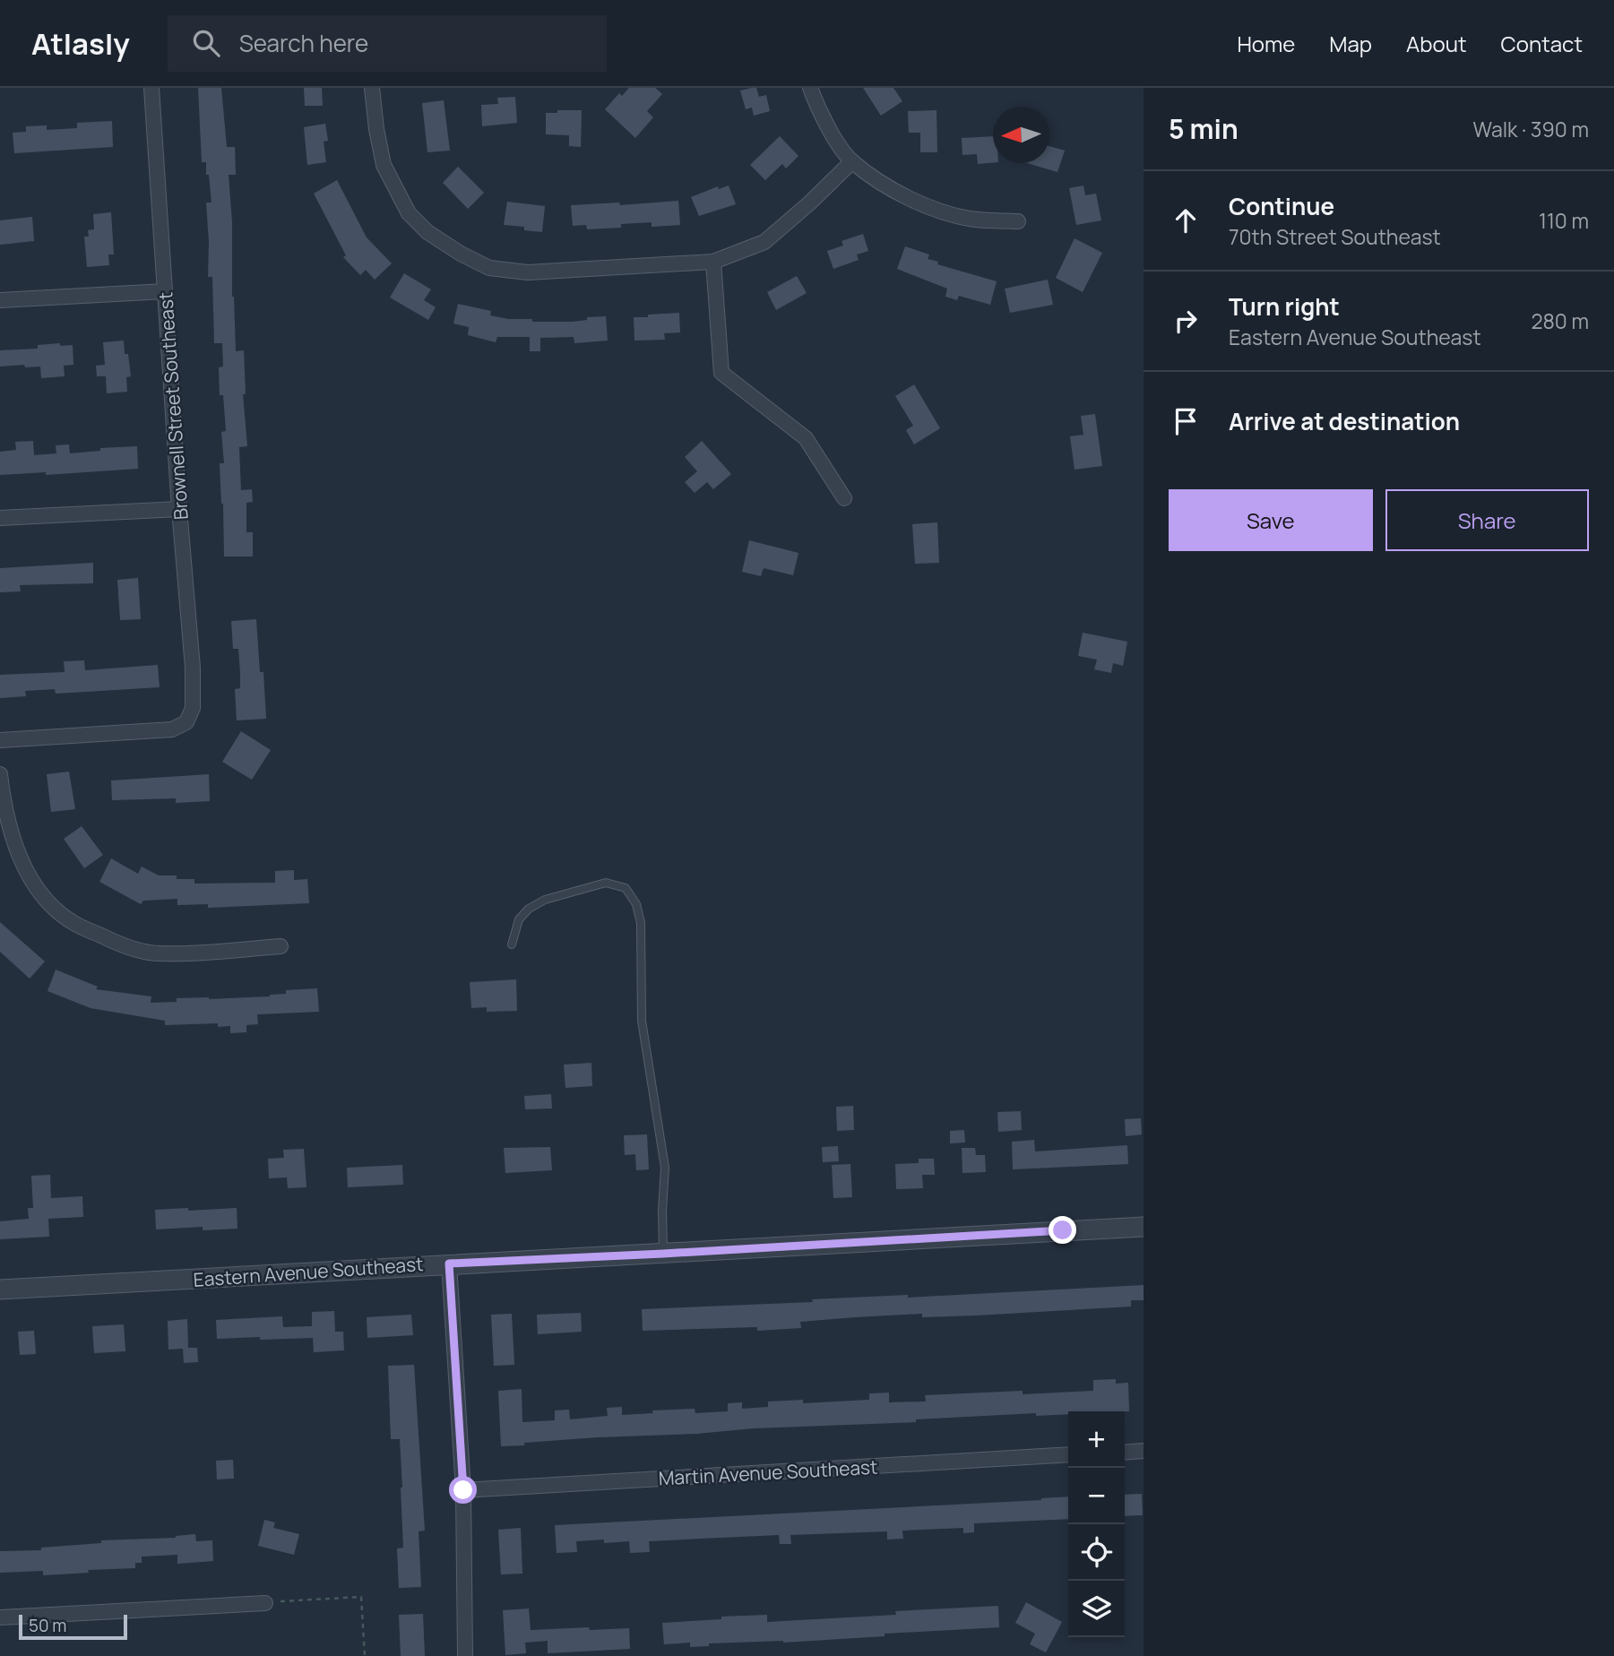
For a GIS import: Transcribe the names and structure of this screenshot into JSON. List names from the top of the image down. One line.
{"streets":{"street":["Brownell Street Southeast","Eastern Avenue Southeast","Martin Avenue Southeast"]},"scale_bar":"50 m","north":"left","page":{"header":"Atlasly","search":"Search here","nav":["Home","Map","About","Contact"],"heading":["5 min","Walk · 390 m"],"list":[["Continue","70th Street Southeast","110 m"],["Turn right","Eastern Avenue Southeast","280 m"],"Arrive at destination"],"buttons":["Save","Share"],"map_buttons":["+","−"],"scale":"50 m"}}
